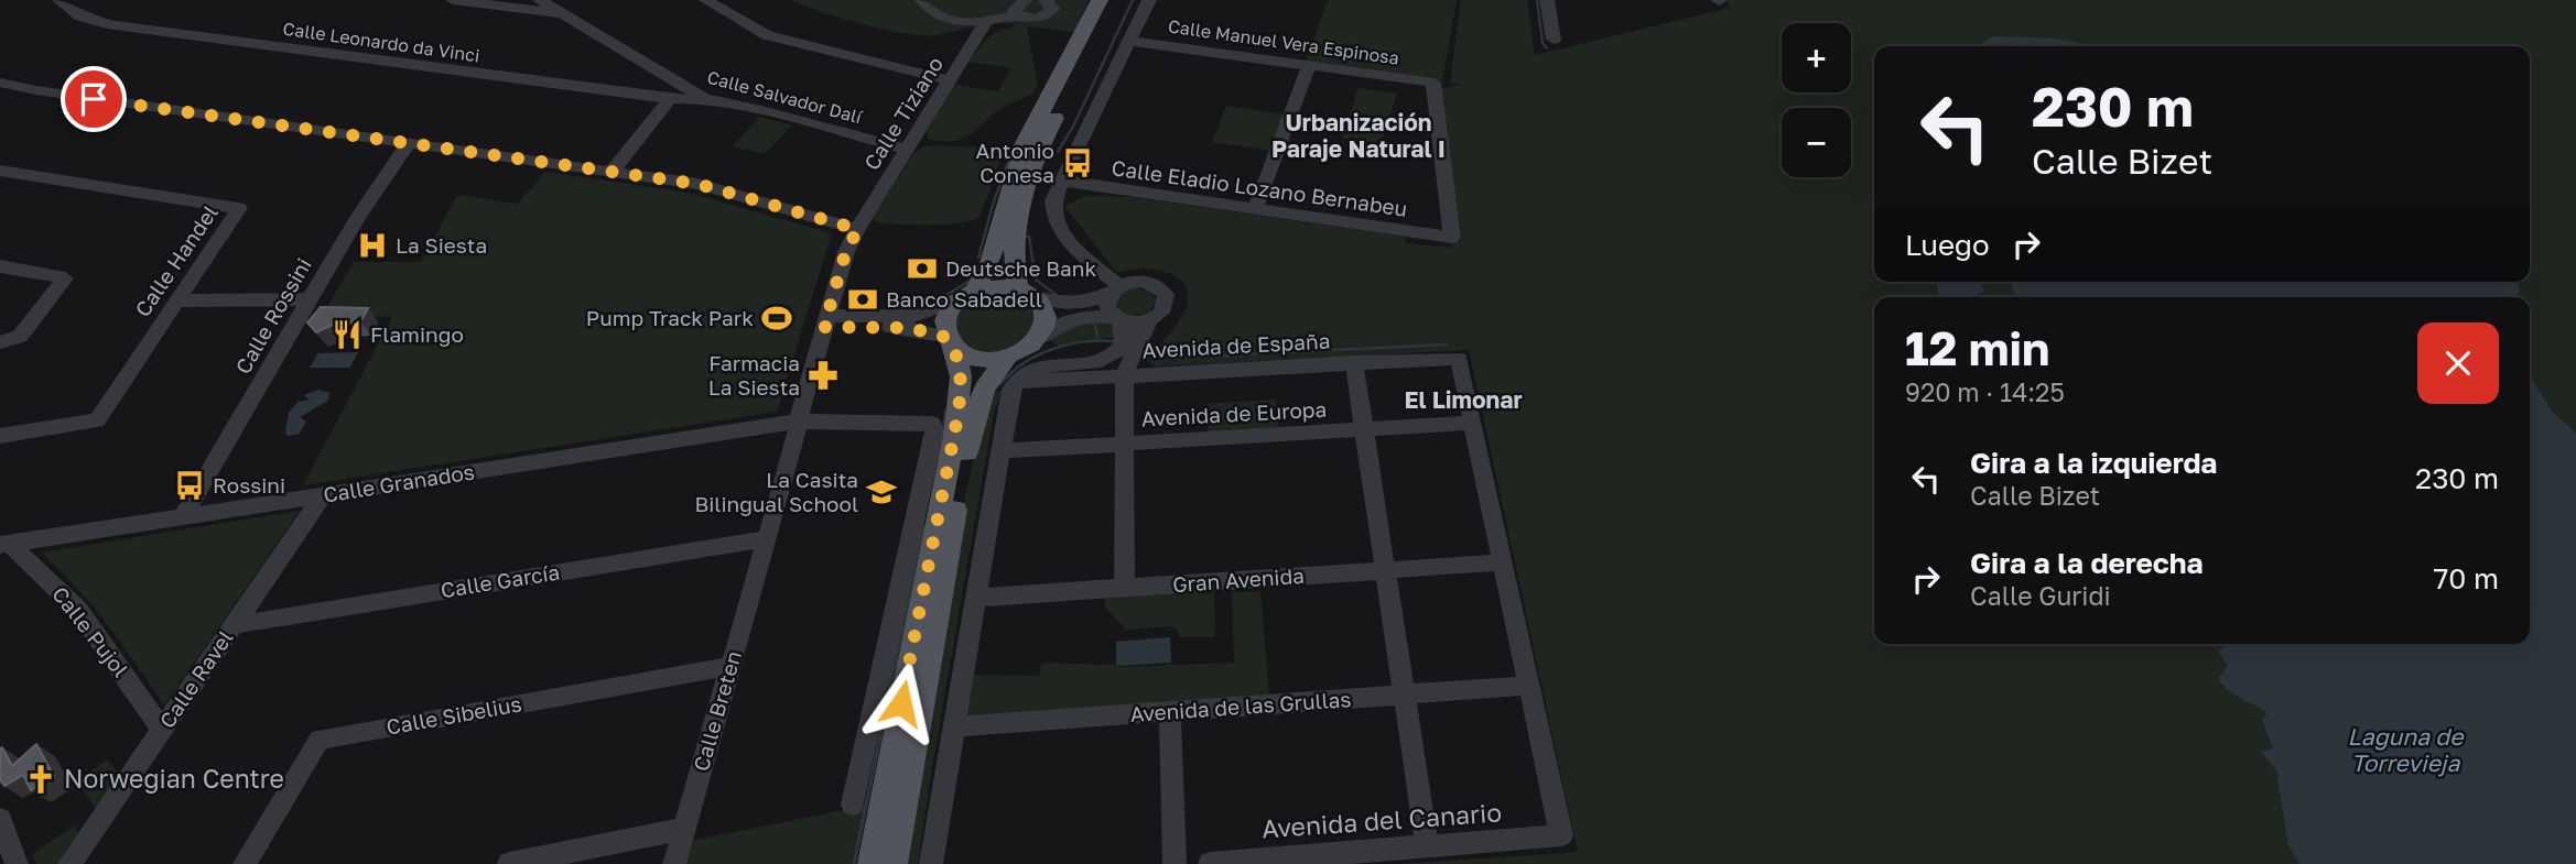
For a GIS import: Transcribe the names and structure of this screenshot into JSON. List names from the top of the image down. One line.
{"streets":{"street":["Calle Leonardo da Vinci","Calle Manuel Vera Espinosa","Calle Salvador Dalí","Calle Tiziano","Calle Eladio Lozano Bernabeu","Calle Handel","Calle Rossini","Avenida de España","Avenida de Europa","Calle Granados","Gran Avenida","Calle García","Calle Pujol","Calle Ravel","Avenida de las Grullas","Calle Breten","Calle Sibelius","Avenida del Canario"]},"crossings":[["Calle Leonardo da Vinci","Calle Salvador Dalí"],["Calle Manuel Vera Espinosa","Calle Eladio Lozano Bernabeu"],["Calle Salvador Dalí","Calle Tiziano"],["Calle Tiziano","Calle Breten"],["Calle Rossini","Calle Granados"],["Avenida de España","Avenida de Europa"],["Calle Granados","Calle Pujol"],["Calle Granados","Calle Ravel"],["Calle Granados","Calle Breten"],["Calle García","Calle Ravel"],["Calle García","Calle Breten"],["Calle Pujol","Calle Ravel"],["Avenida de las Grullas","Avenida del Canario"],["Calle Breten","Calle Sibelius"]],"districts":["Urbanización Paraje Natural I","El Limonar"],"water":["Laguna de Torrevieja"],"places":{"bus stop":["Antonio Conesa","Rossini"],"hospital":["La Siesta"],"bank":["Deutsche Bank","Banco Sabadell"],"sports":["Pump Track Park"],"restaurant":["Flamingo"],"pharmacy":["Farmacia La Siesta"],"school or university":["La Casita Bilingual School"],"church":["Norwegian Centre"]},"page":{"map_buttons":["+","−"],"turn":["230 m","Calle Bizet"],"then":"Luego","heading":["12 min","920 m · 14:25"],"list":[{"name":"Gira a la izquierda","note":"Calle Bizet","value":"230 m"},{"name":"Gira a la derecha","note":"Calle Guridi","value":"70 m"}]}}
